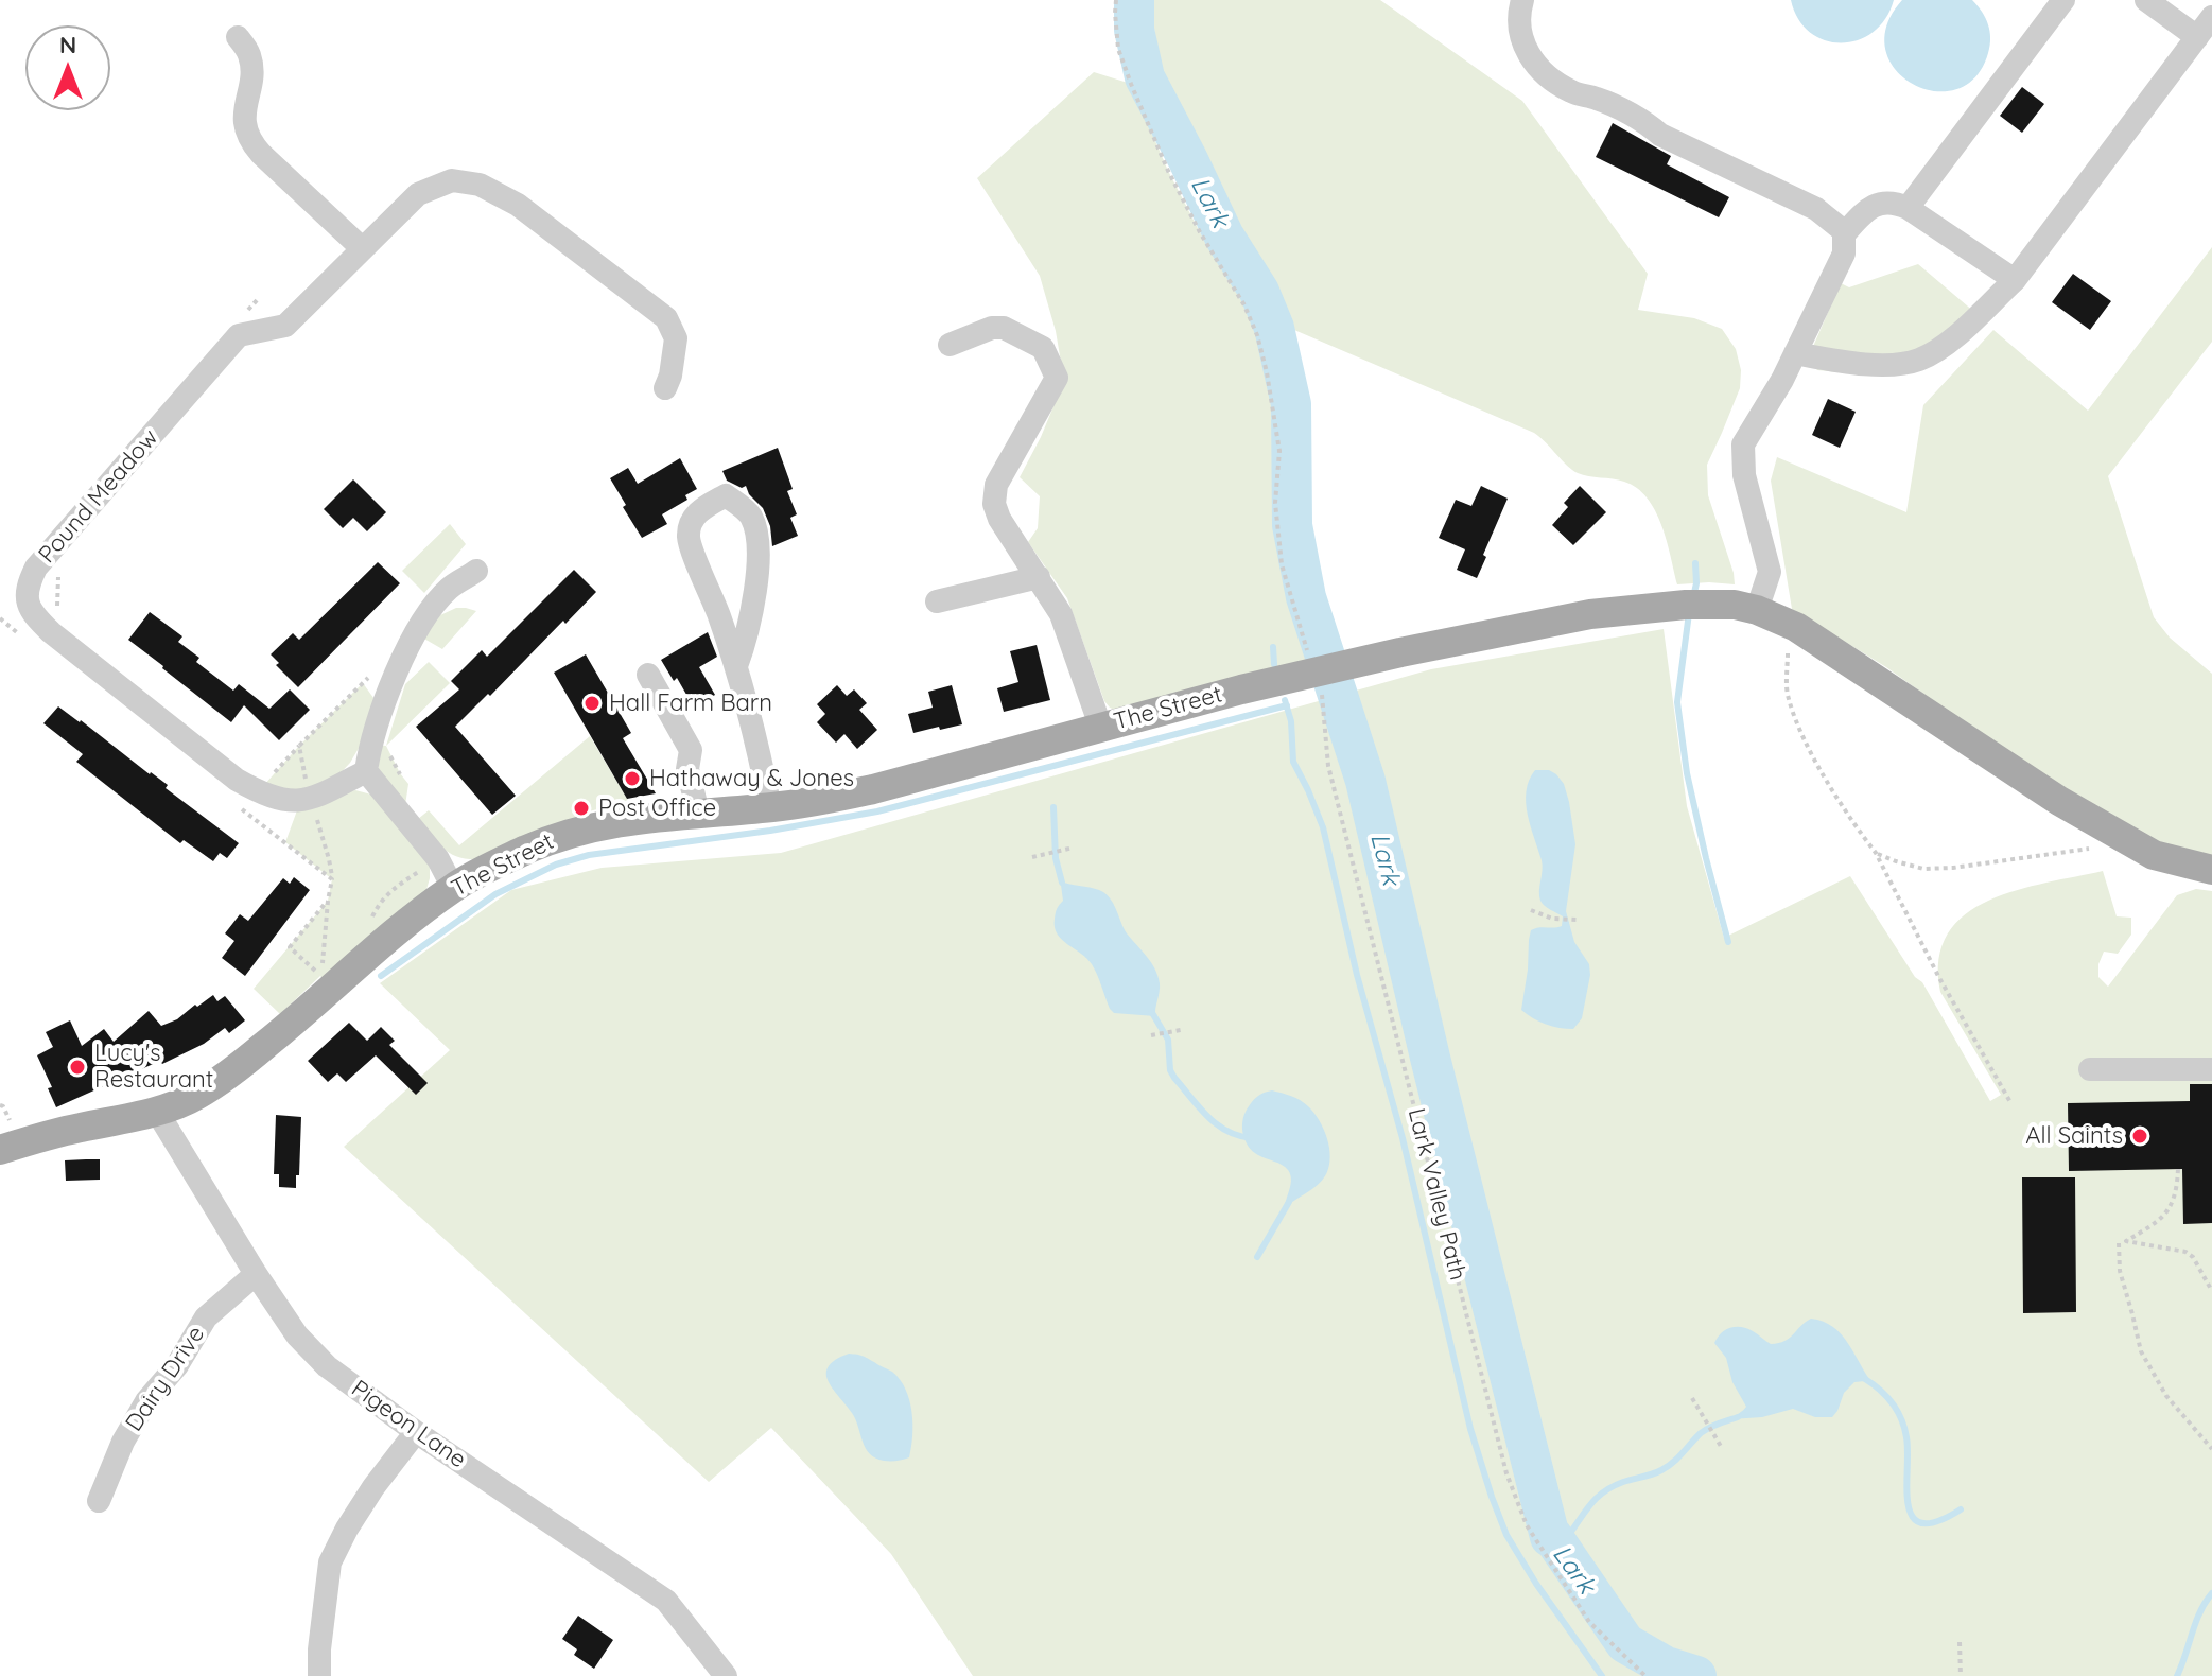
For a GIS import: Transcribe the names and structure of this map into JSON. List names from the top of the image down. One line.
{"streets":{"main road":["The Street"],"street":["Pound Meadow","Dairy Drive","Pigeon Lane"],"path":["Lark Valley Path"]},"crossings":[["The Street","Lark Valley Path"],["The Street","Pigeon Lane"],["Dairy Drive","Pigeon Lane"]],"water":["Lark"],"places":["Hall Farm Barn","Hathaway & Jones","Post Office","Lucy's Restaurant","All Saints"],"north":"top"}
